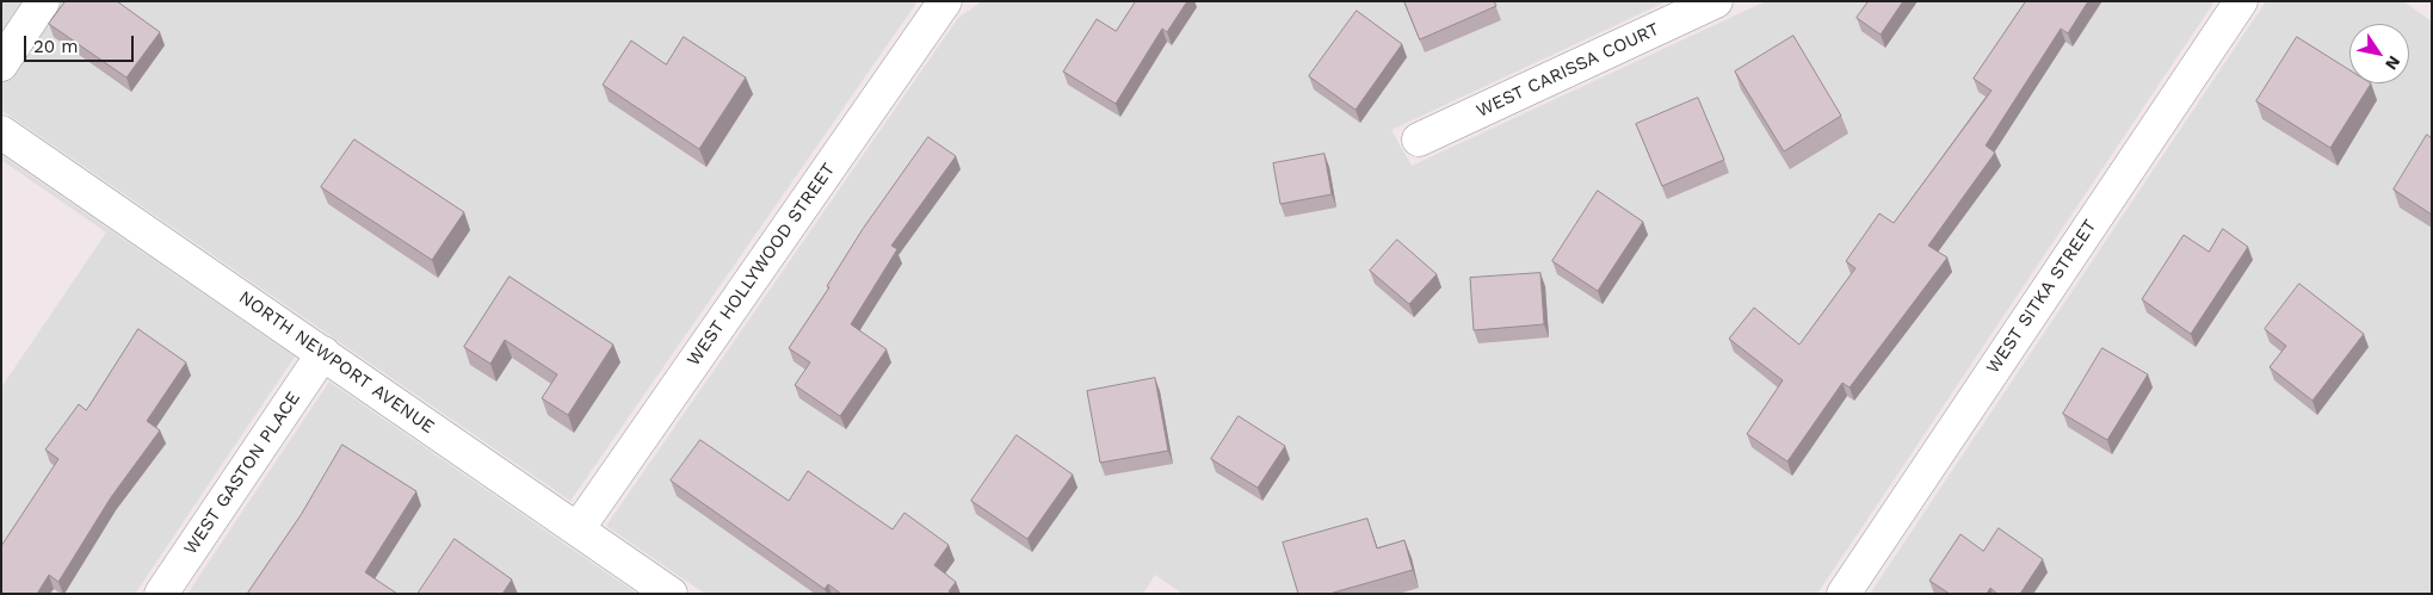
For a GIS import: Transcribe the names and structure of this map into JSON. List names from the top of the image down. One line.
{"streets":{"street":["WEST CARISSA COURT","WEST HOLLYWOOD STREET","WEST SITKA STREET","NORTH NEWPORT AVENUE","WEST GASTON PLACE"]},"crossings":[["WEST HOLLYWOOD STREET","NORTH NEWPORT AVENUE"],["NORTH NEWPORT AVENUE","WEST GASTON PLACE"]],"scale_bar":"20 m","north":"bottom right"}
